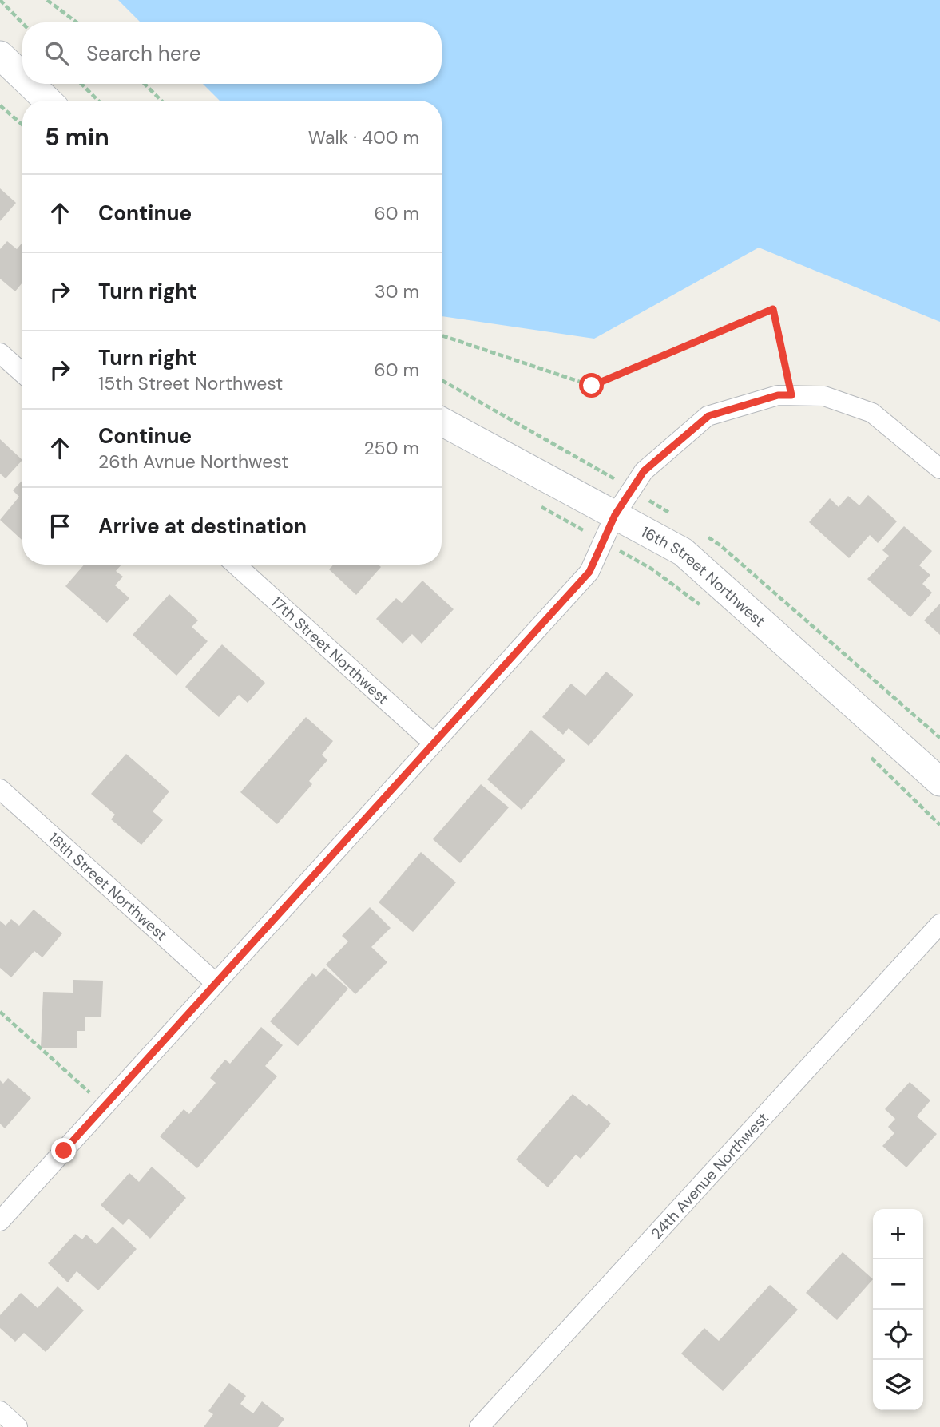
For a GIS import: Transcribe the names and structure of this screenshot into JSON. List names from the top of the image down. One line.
{"streets":{"street":["16th Street Northwest","17th Street Northwest","18th Street Northwest","24th Avenue Northwest"]},"page":{"search":"Search here","heading":["5 min","Walk · 400 m"],"list":[["Continue","60 m"],["Turn right","30 m"],["Turn right","15th Street Northwest","60 m"],["Continue","26th Avnue Northwest","250 m"],"Arrive at destination"],"map_buttons":["+","−"]}}
